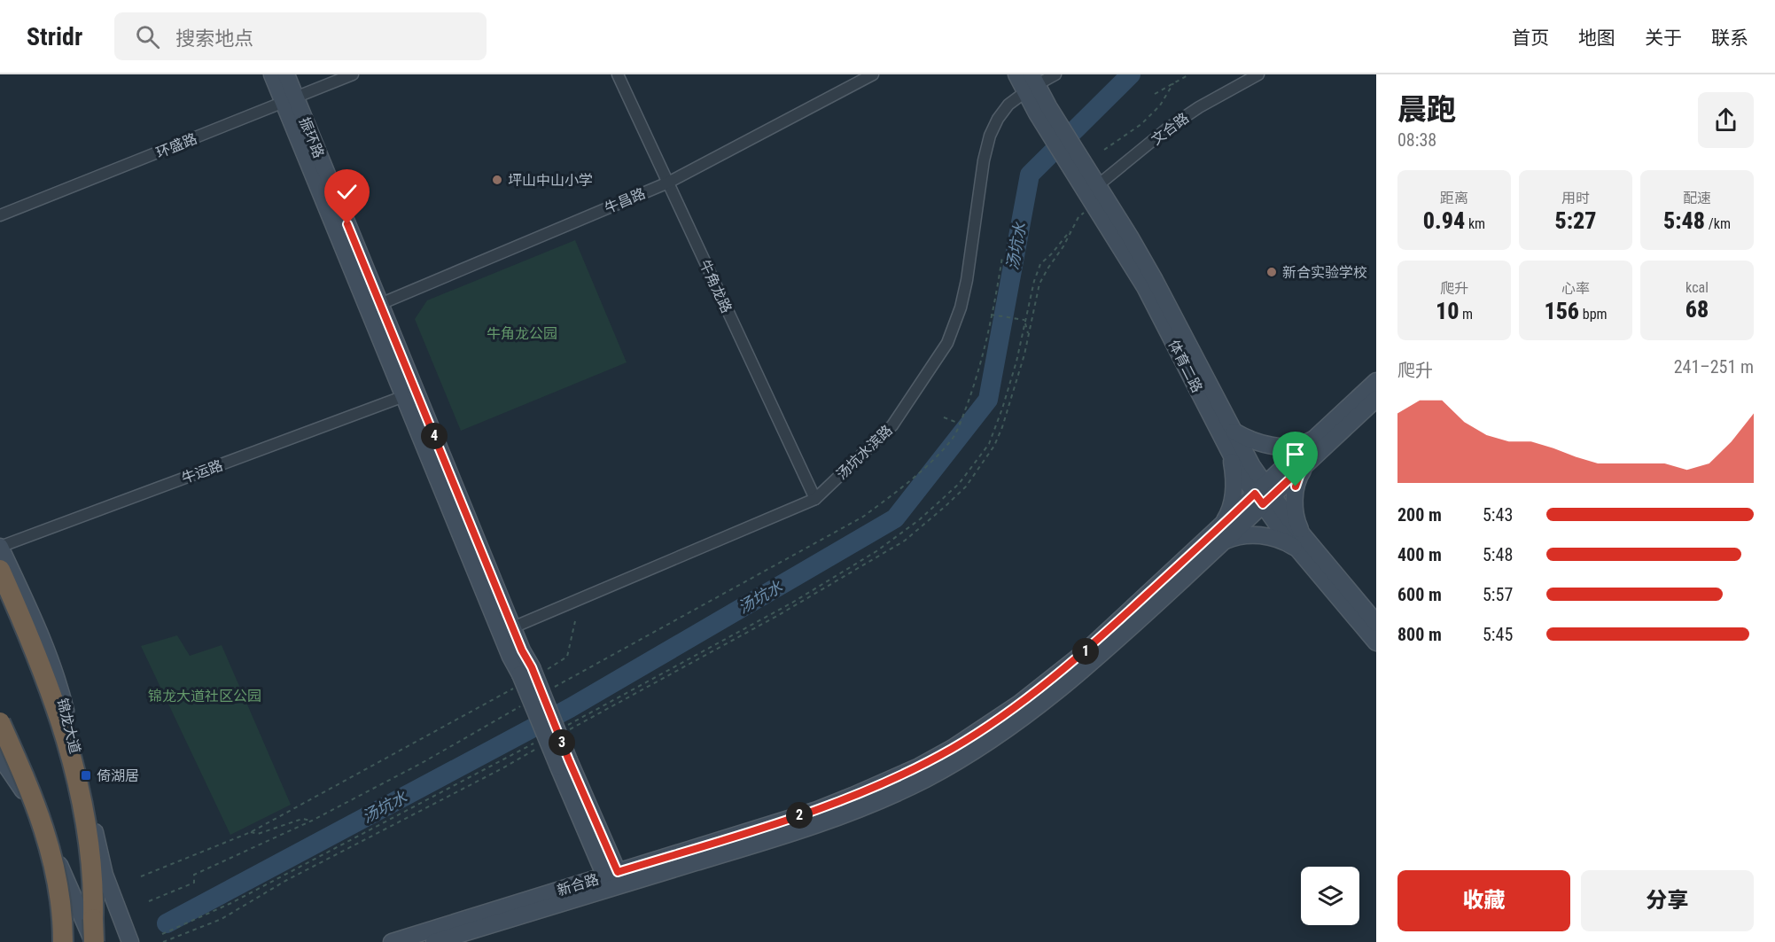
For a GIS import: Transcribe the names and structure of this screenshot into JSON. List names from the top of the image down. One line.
{"streets":{"street":["文合路","振环路","环盛路","牛昌路","牛角龙路","体育二路","汤坑水滨路","牛运路","锦龙大道","新合路"]},"crossings":[["文合路","体育二路"],["振环路","环盛路"],["振环路","牛昌路"],["振环路","汤坑水滨路"],["振环路","牛运路"],["振环路","新合路"],["牛昌路","牛角龙路"],["牛角龙路","汤坑水滨路"],["体育二路","汤坑水滨路"],["体育二路","新合路"],["牛运路","锦龙大道"]],"water":["汤坑水"],"parks":["牛角龙公园","锦龙大道社区公园"],"places":{"other":["坪山中山小学","新合实验学校"],"transit":["倚湖居"]},"page":{"header":"Stridr","search":"搜索地点","nav":["首页","地图","关于","联系"],"heading":["晨跑","08:38"],"stats":[["距离","0.94 km"],["用时","5:27"],["配速","5:48 /km"],["爬升","10 m"],["心率","156 bpm"],["kcal","68"]],"chart":["爬升","241–251 m"],"pins":["4","1","3","2"],"list":[{"name":"200 m","note":"5:43"},{"name":"400 m","note":"5:48"},{"name":"600 m","note":"5:57"},{"name":"800 m","note":"5:45"}],"buttons":["收藏","分享"]}}
